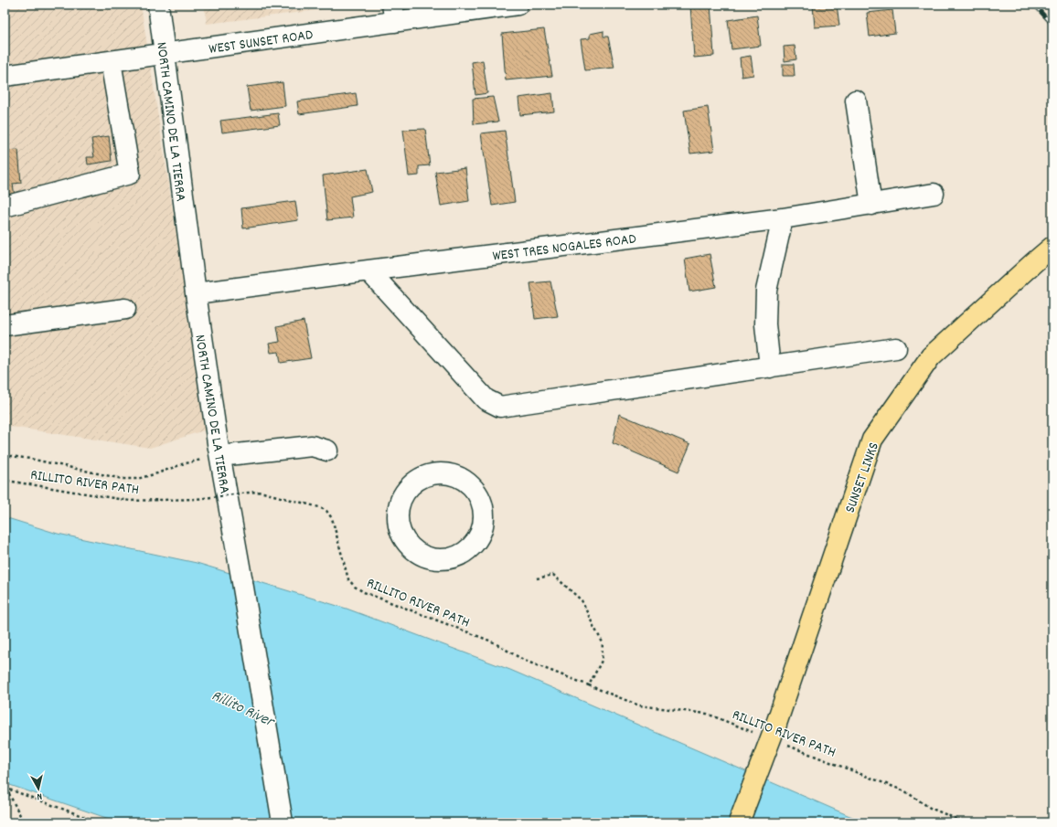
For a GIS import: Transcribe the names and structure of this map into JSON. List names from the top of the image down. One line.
{"streets":{"main road":["SUNSET LINKS"],"street":["WEST SUNSET ROAD","NORTH CAMINO DE LA TIERRA","WEST TRES NOGALES ROAD"],"path":["RILLITO RIVER PATH"]},"crossings":[["WEST SUNSET ROAD","NORTH CAMINO DE LA TIERRA"],["NORTH CAMINO DE LA TIERRA","WEST TRES NOGALES ROAD"],["NORTH CAMINO DE LA TIERRA","RILLITO RIVER PATH"]],"water":["Rillito River"],"north":"bottom"}
